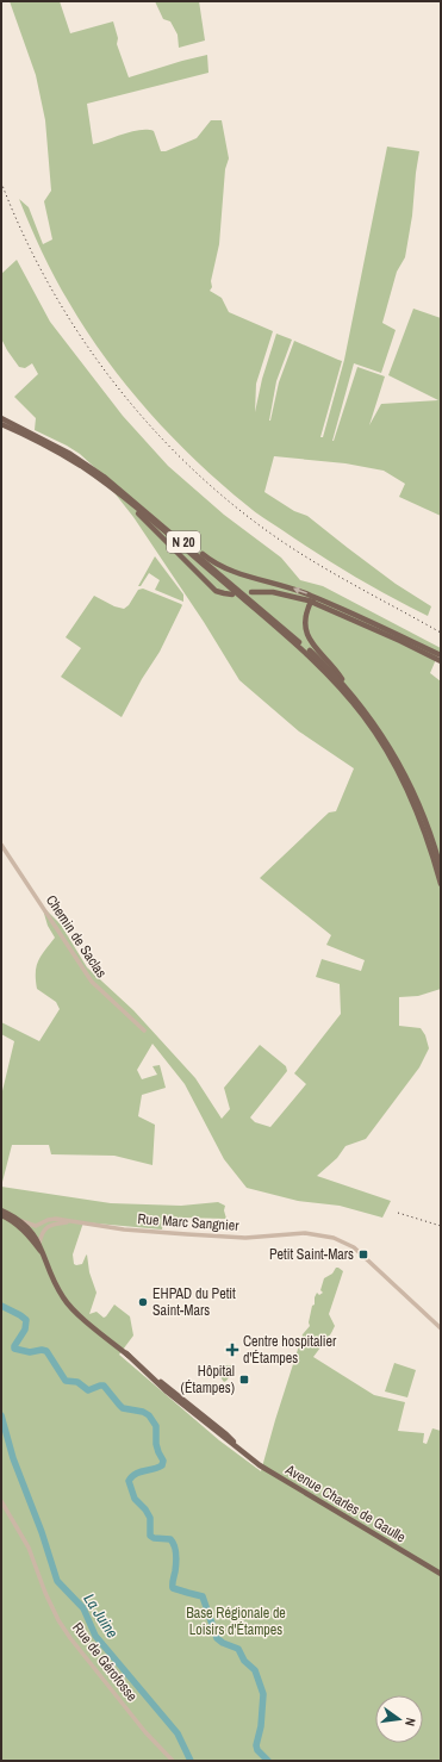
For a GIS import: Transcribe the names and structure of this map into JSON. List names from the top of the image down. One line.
{"streets":{"main road":["N 20","Avenue Charles de Gaulle"],"street":["Chemin de Saclas","Rue Marc Sangnier","Rue de Gérofosse"]},"water":["La Juine"],"parks":["Base Régionale de Loisirs d'Étampes"],"places":{"transit":["Petit Saint-Mars","Hôpital (Étampes)"],"other":["EHPAD du Petit Saint-Mars"],"health":["Centre hospitalier d'Étampes"]},"north":"right"}
